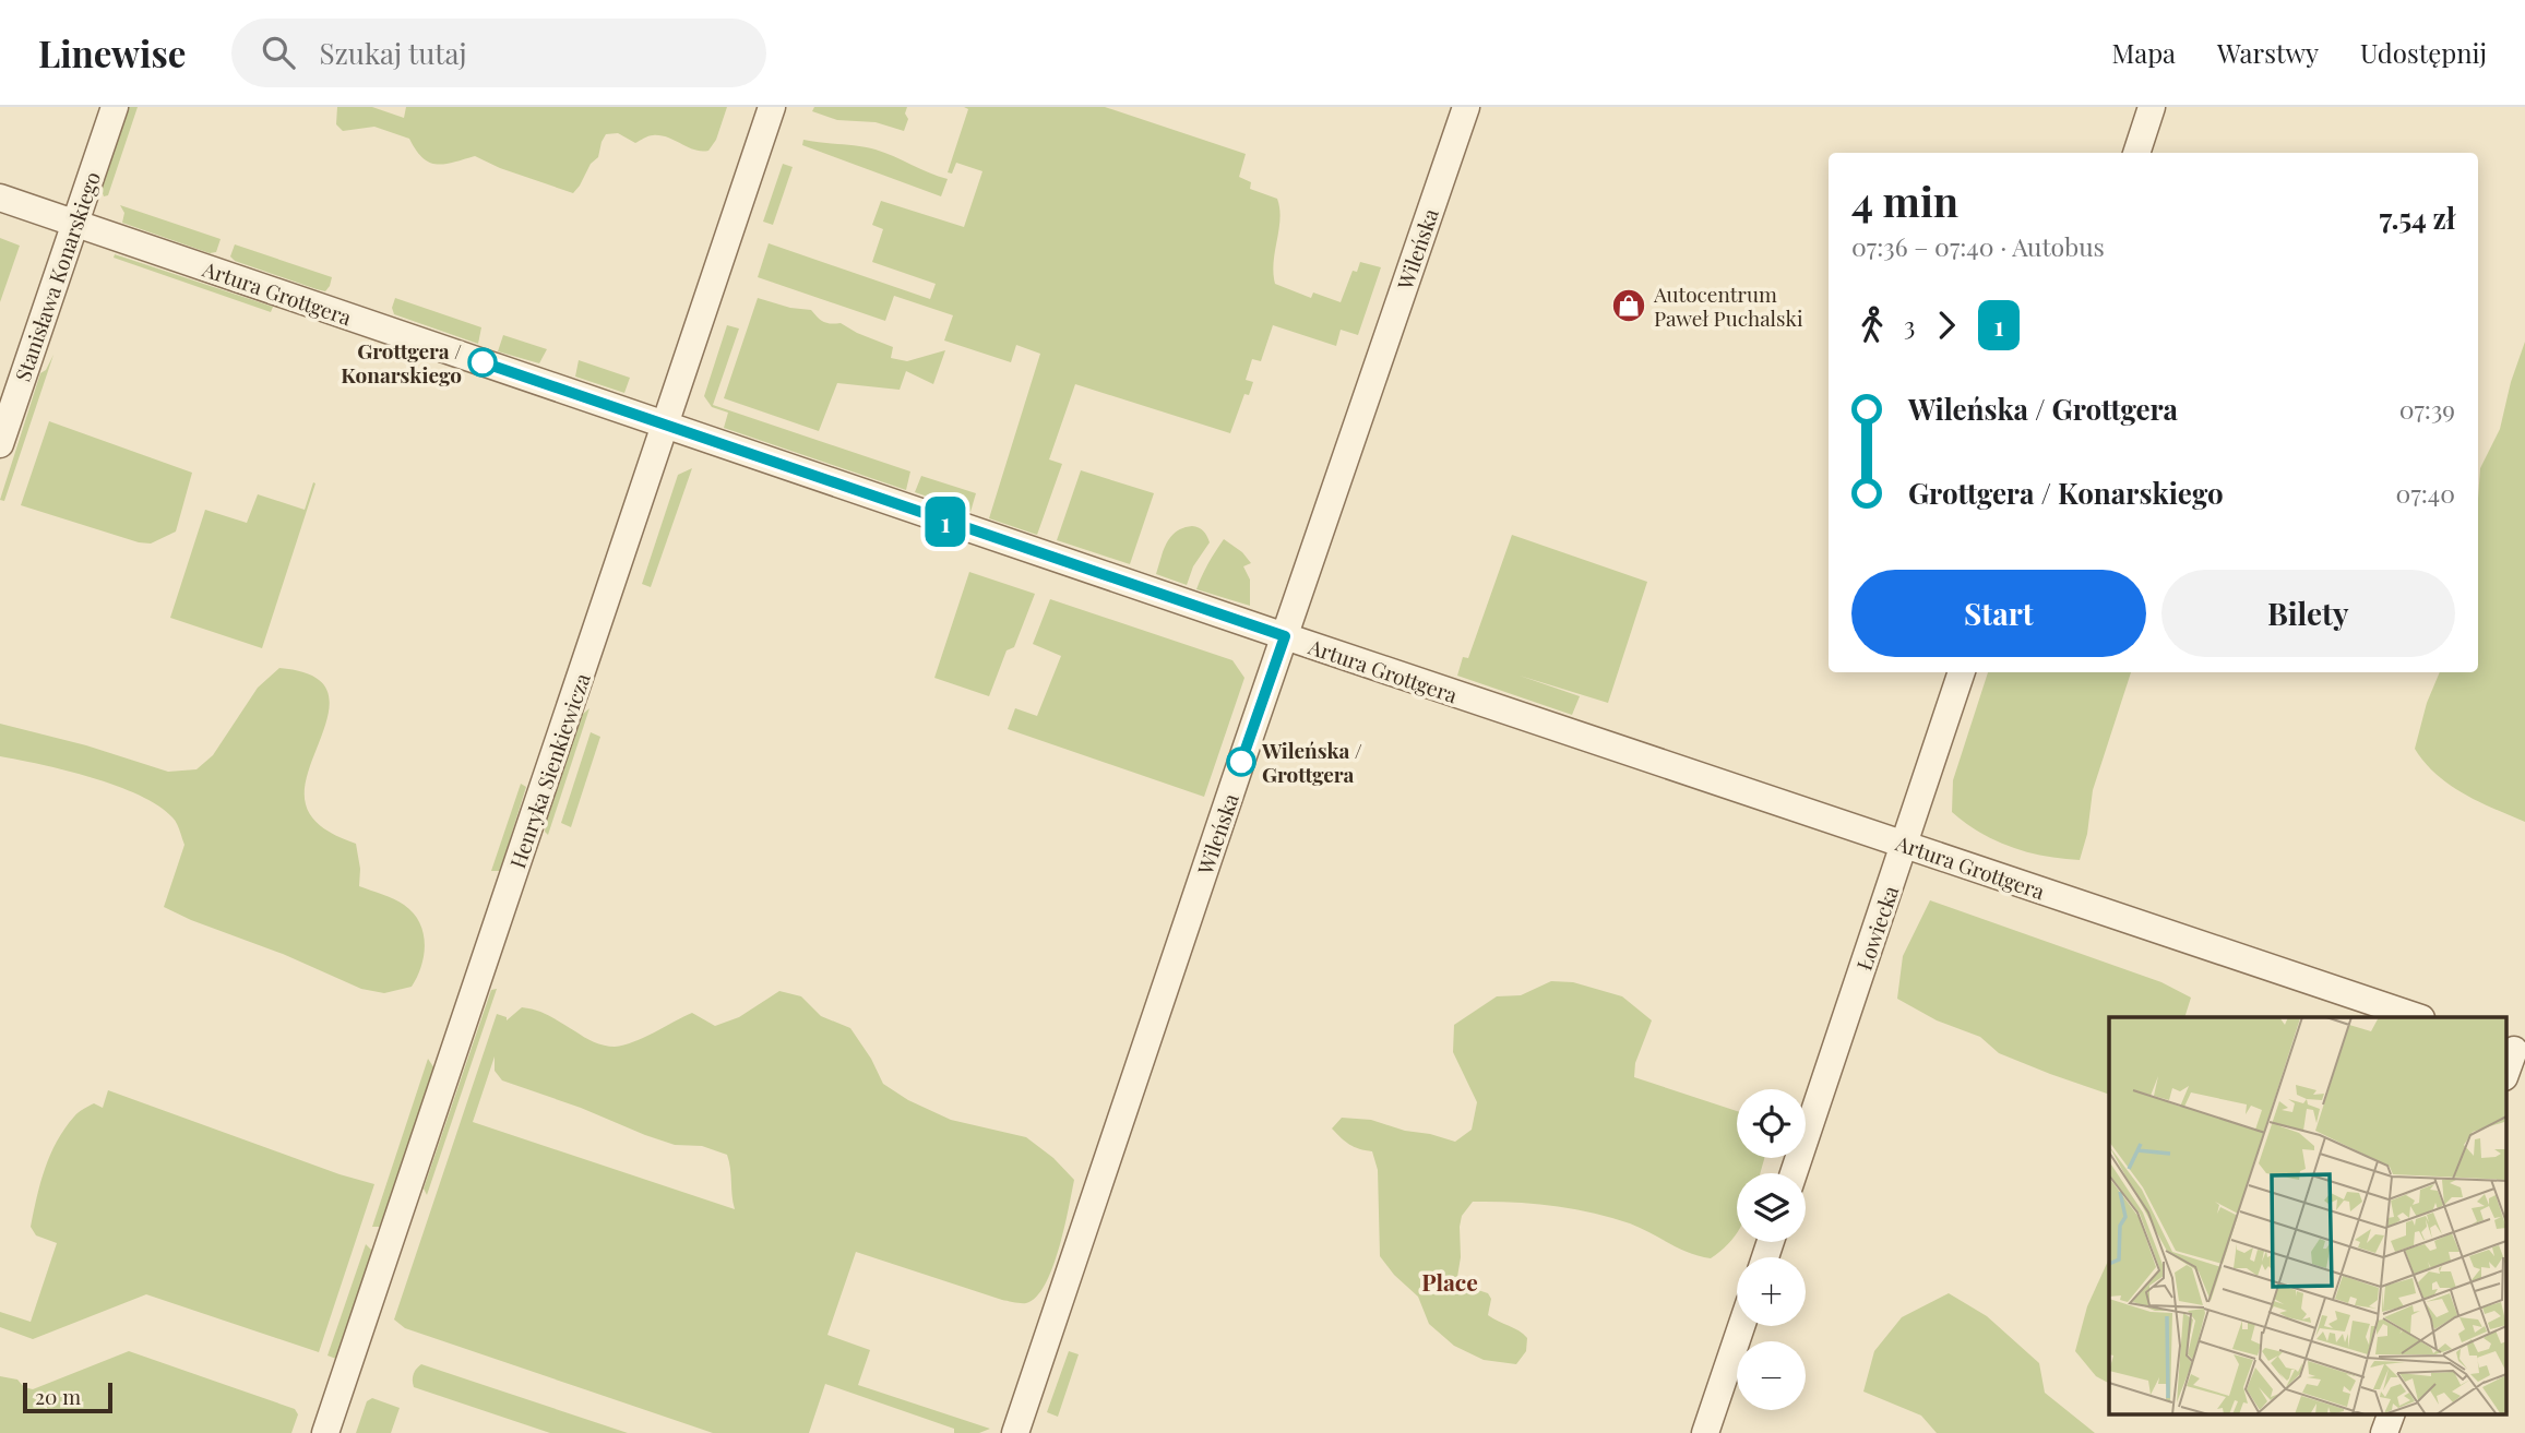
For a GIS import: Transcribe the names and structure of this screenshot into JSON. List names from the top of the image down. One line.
{"streets":{"street":["Wileńska","Stanisława Konarskiego","Artura Grottgera","Henryka Sienkiewicza","Łowiecka"]},"crossings":[["Wileńska","Artura Grottgera"],["Stanisława Konarskiego","Artura Grottgera"],["Artura Grottgera","Henryka Sienkiewicza"],["Artura Grottgera","Łowiecka"]],"districts":["Place"],"places":{"shop":["Autocentrum Paweł Puchalski"],"other":["Grottgera / Konarskiego","Wileńska / Grottgera"]},"lines":["bus line 1"],"scale_bar":"20 m","page":{"header":"Linewise","search":"Szukaj tutaj","nav":["Mapa","Warstwy","Udostępnij"],"on_map":"1","heading":["4 min","07:36 – 07:40 · Autobus","7.54 zł"],"legs":["3","1"],"list":[{"name":"Wileńska / Grottgera","value":"07:39"},{"name":"Grottgera / Konarskiego","value":"07:40"}],"buttons":["Start","Bilety"],"map_buttons":["+","−"],"scale":"20 m"}}
